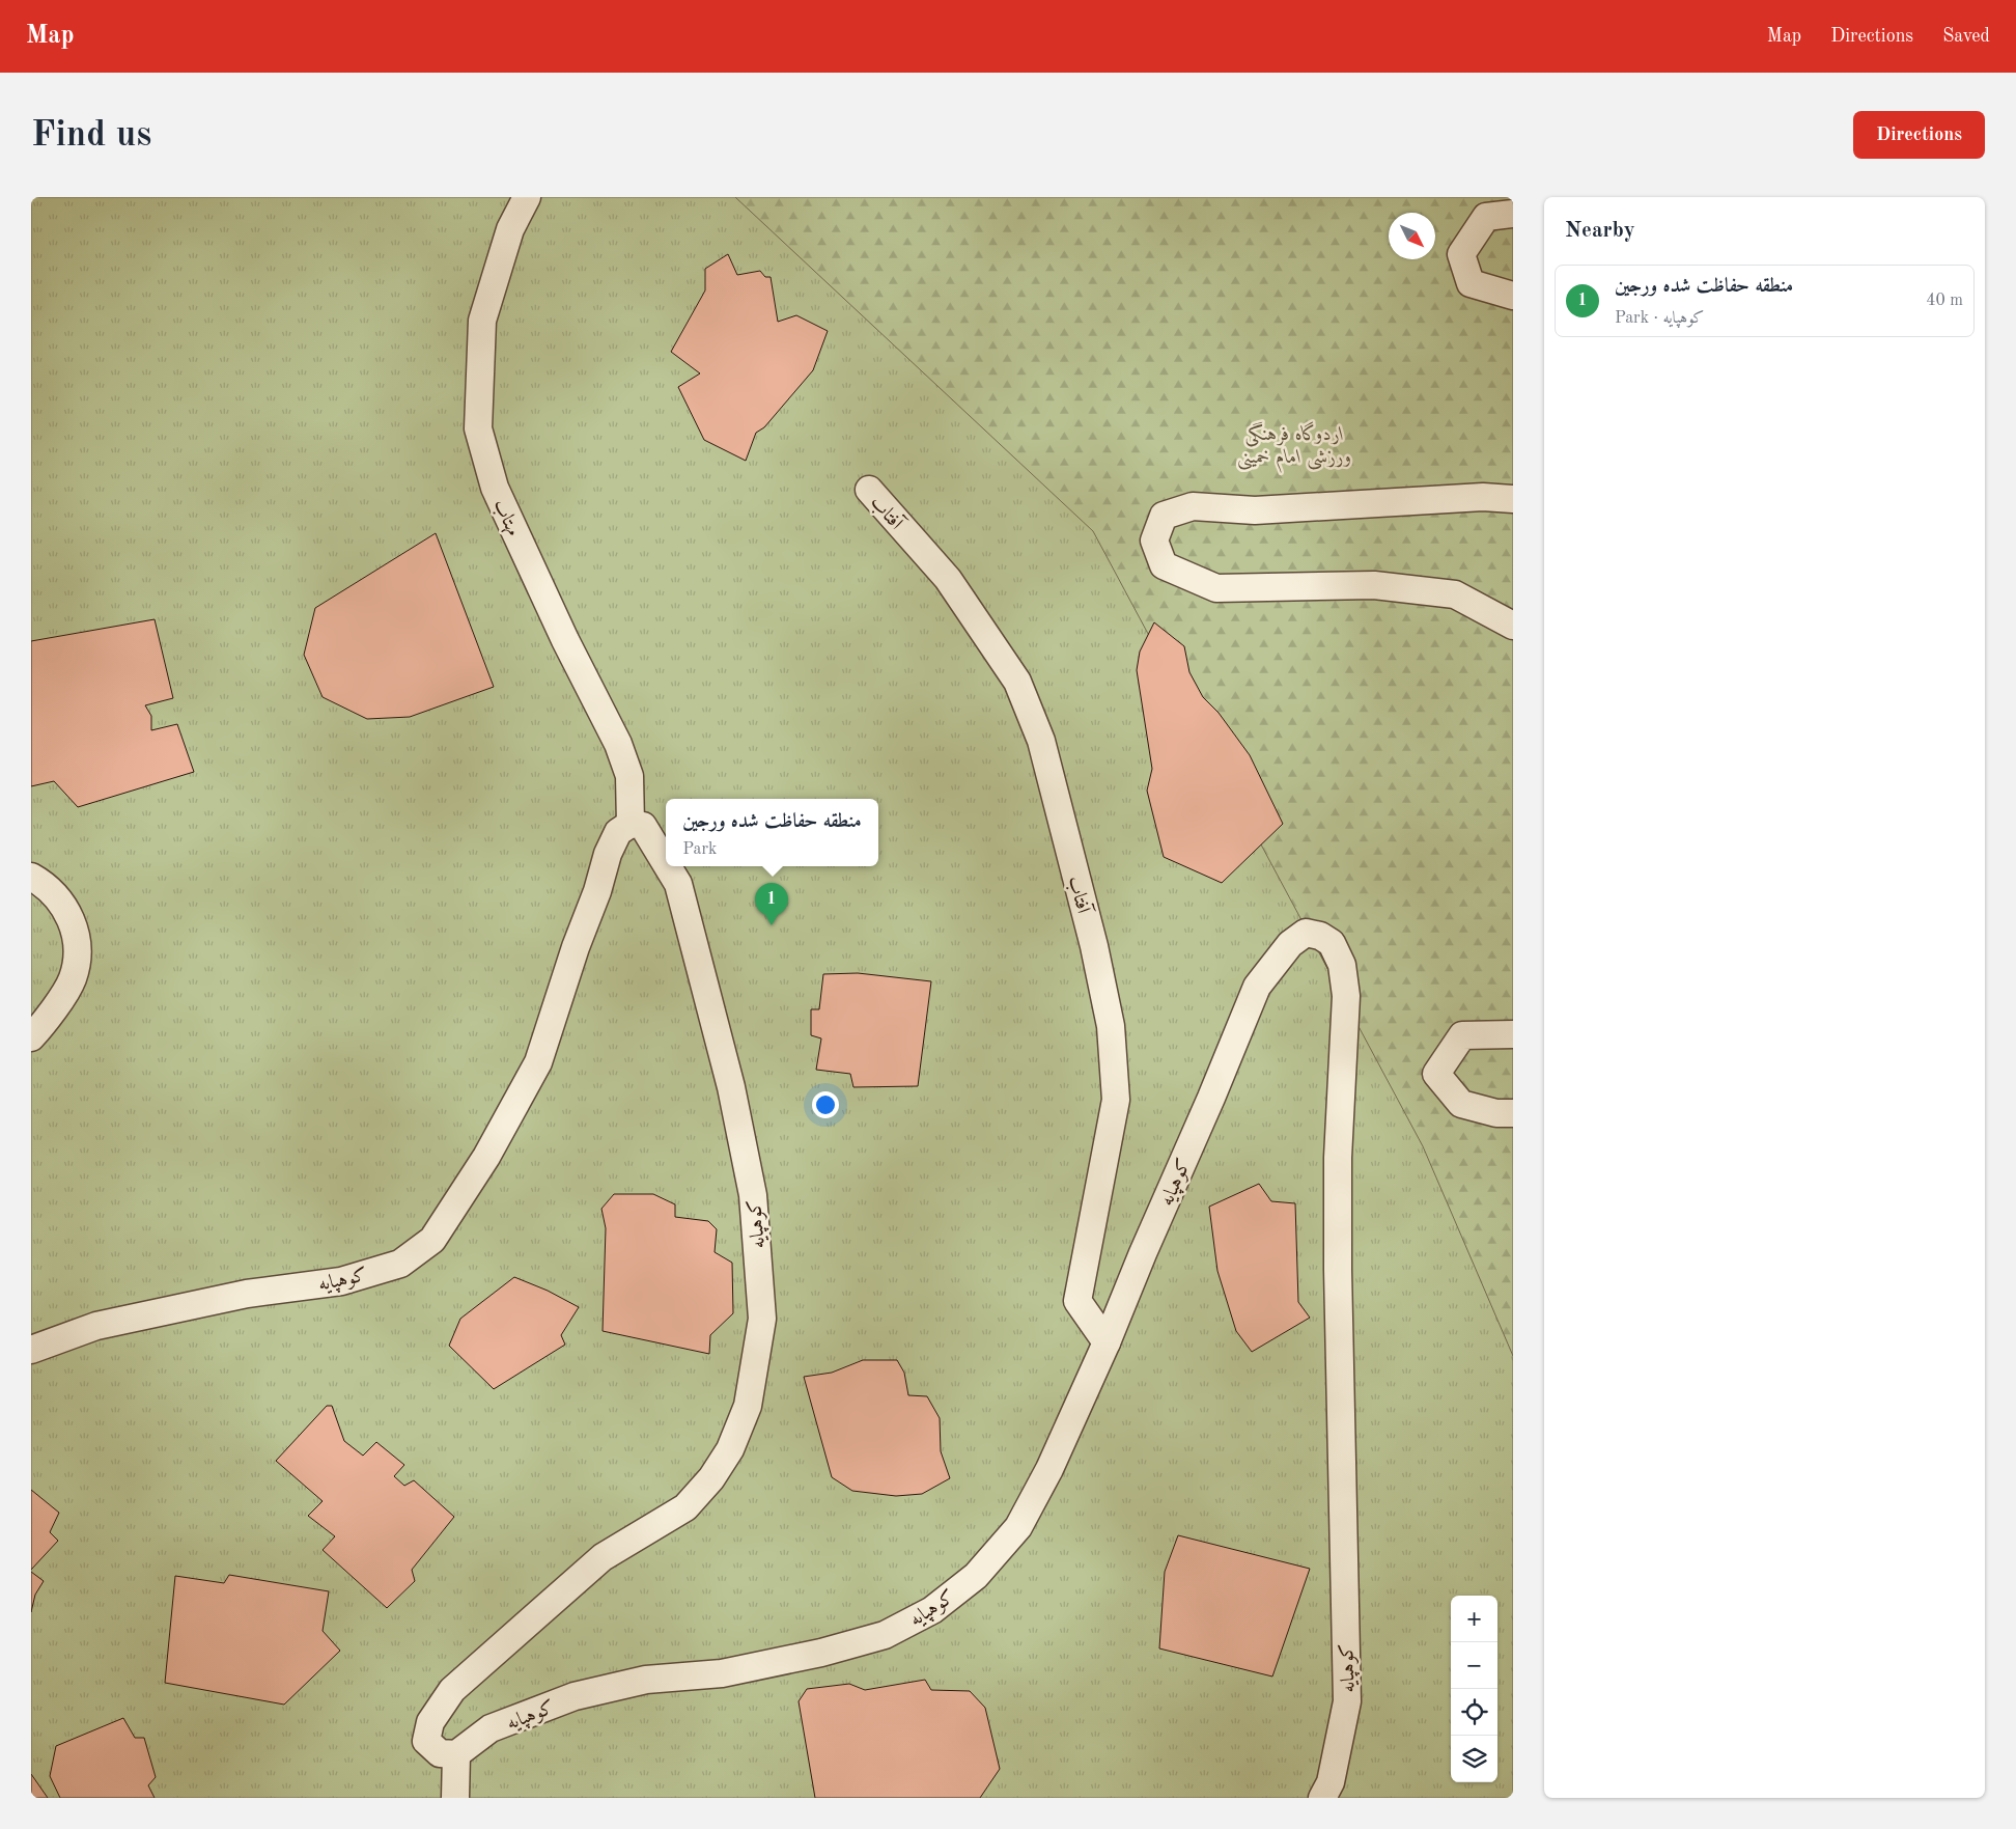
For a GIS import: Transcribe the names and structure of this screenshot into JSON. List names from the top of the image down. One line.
{"streets":{"street":["آفتاب","مهتاب","کوهپایه"]},"crossings":[["آفتاب","کوهپایه"],["مهتاب","کوهپایه"]],"parks":["اردوگاه فرهنگی ورزشی امام خمینی"],"north":"bottom right","page":{"header":"Map","nav":["Map","Directions","Saved"],"buttons":"Directions","title":"Find us","heading":"Nearby","list":[{"mark":"1","name":"منطقه حفاظت شده ورجین","note":"Park · کوهپایه","value":"40 m"}],"popup":["منطقه حفاظت شده ورجین","Park"],"pins":"1","map_buttons":["+","−"]}}
